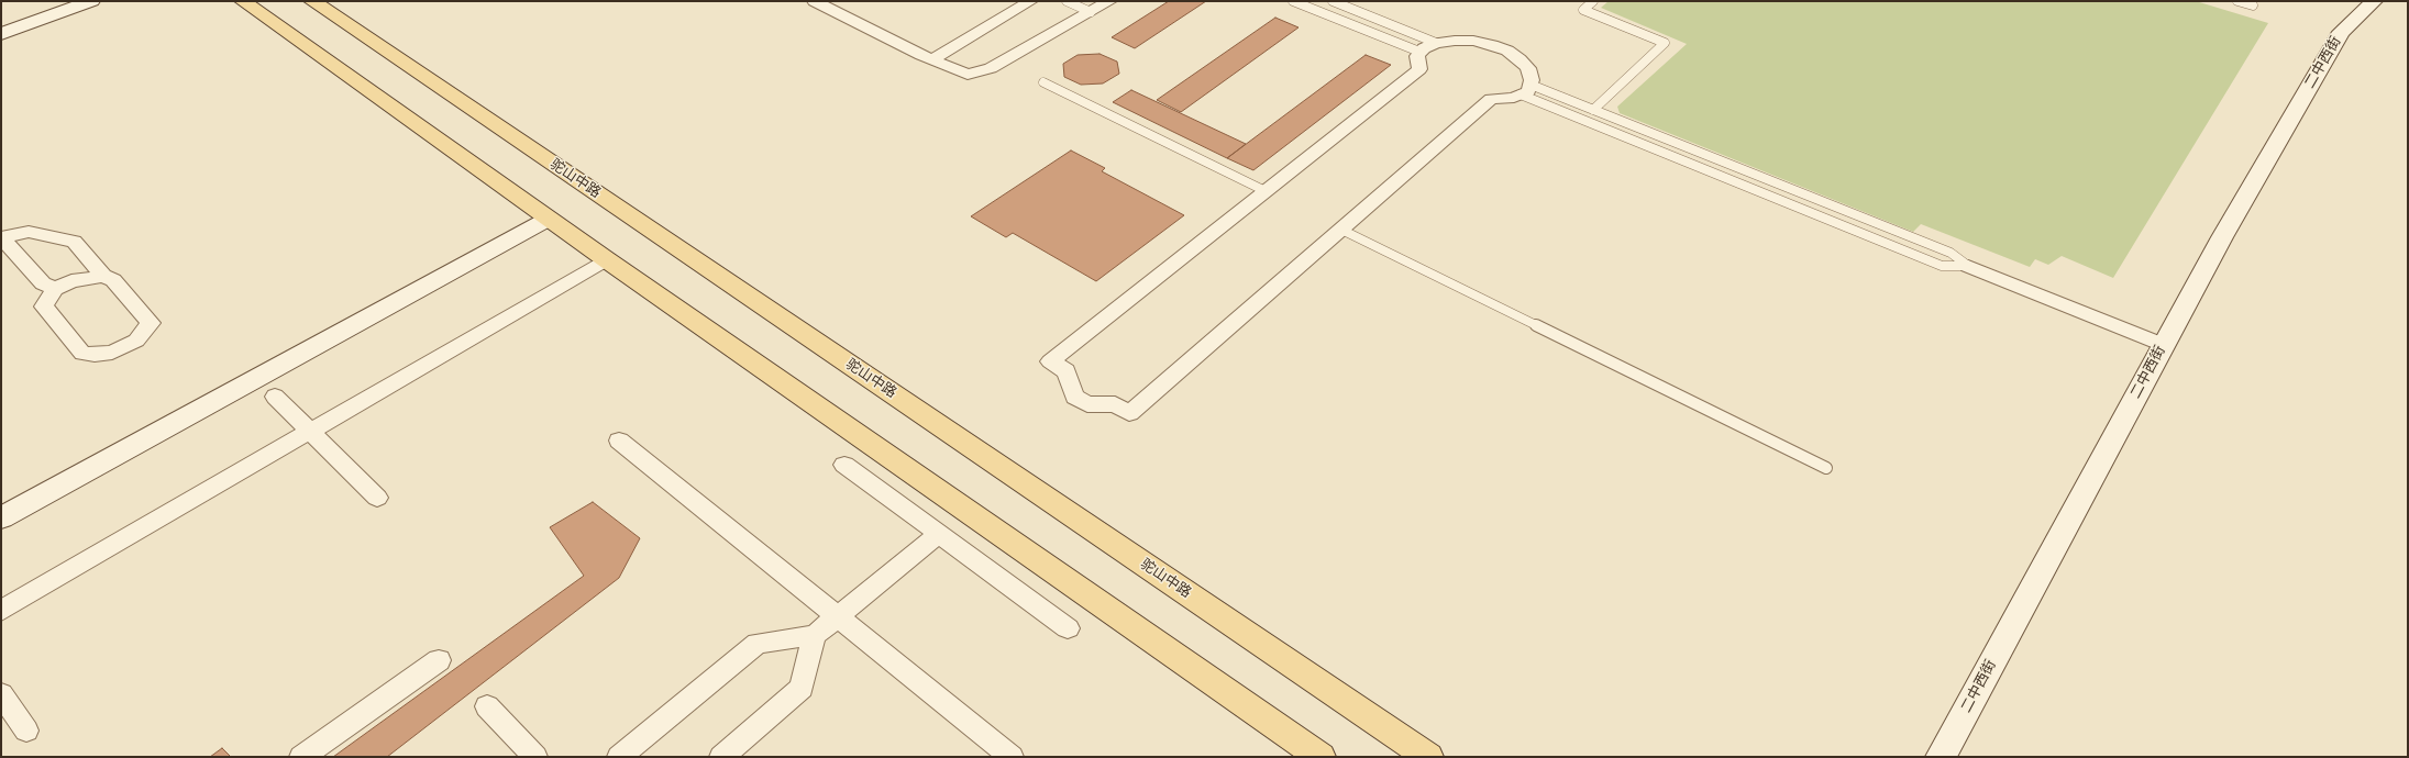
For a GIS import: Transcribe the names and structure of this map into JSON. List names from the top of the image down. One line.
{"streets":{"main road":["驼山中路"],"street":["二中西街"]}}
